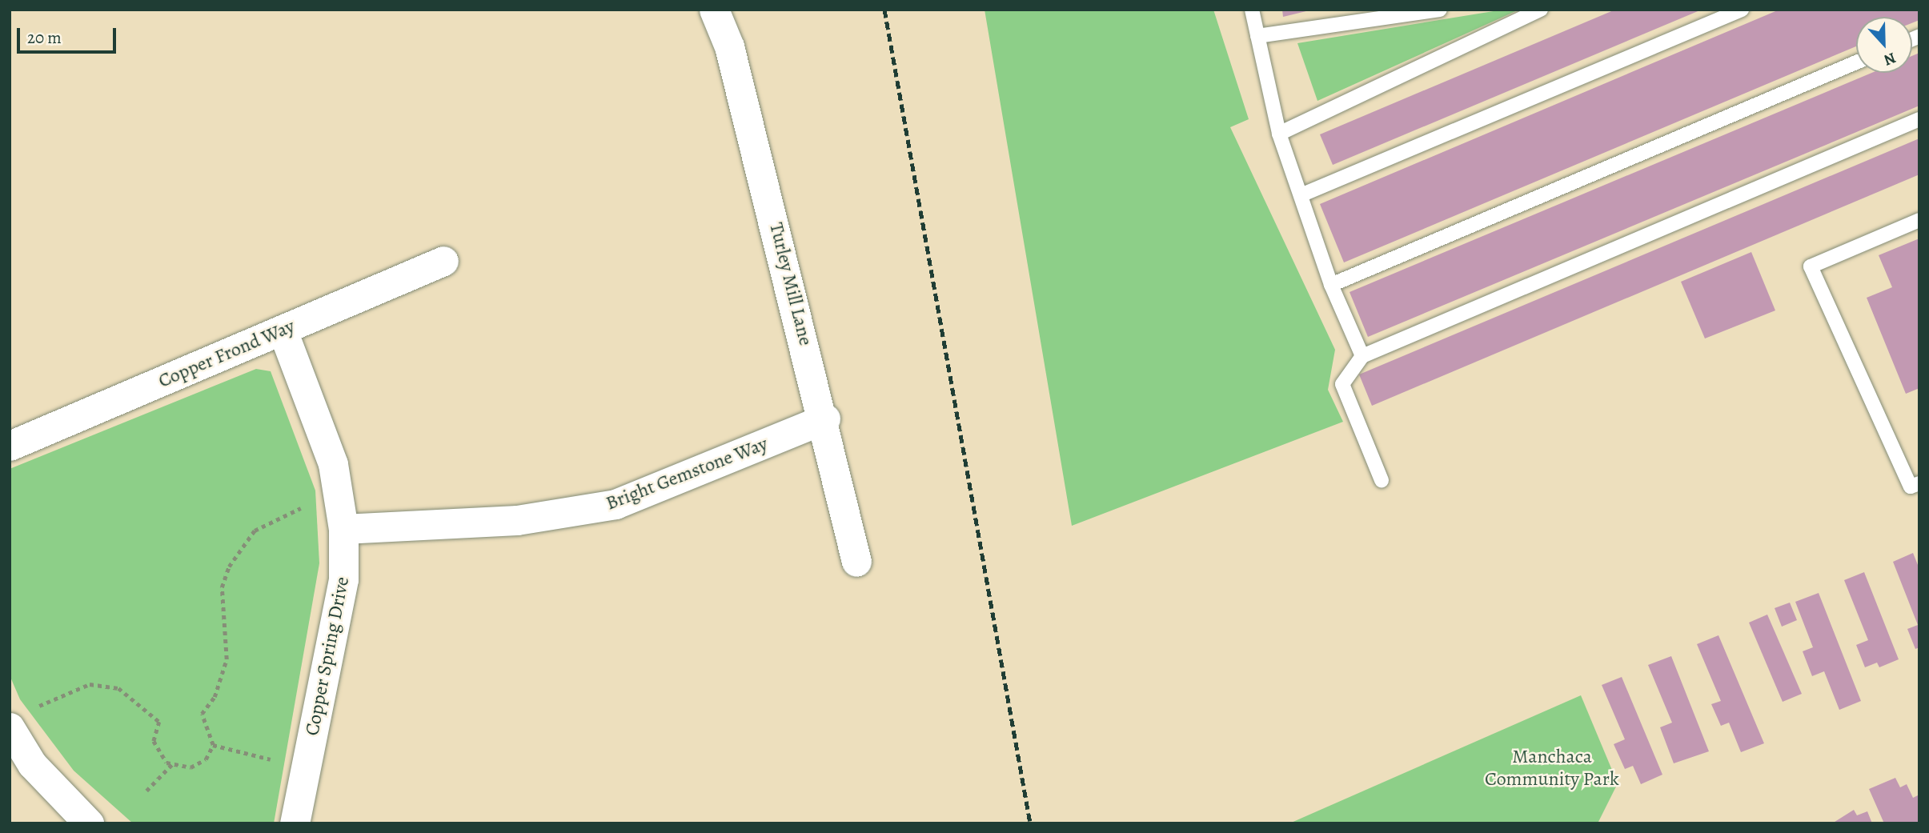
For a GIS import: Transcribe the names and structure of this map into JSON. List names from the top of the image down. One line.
{"streets":{"street":["Turley Mill Lane","Copper Frond Way","Bright Gemstone Way","Copper Spring Drive"]},"crossings":[["Turley Mill Lane","Bright Gemstone Way"],["Copper Frond Way","Copper Spring Drive"],["Bright Gemstone Way","Copper Spring Drive"]],"parks":["Manchaca Community Park"],"scale_bar":"20 m","north":"bottom"}
